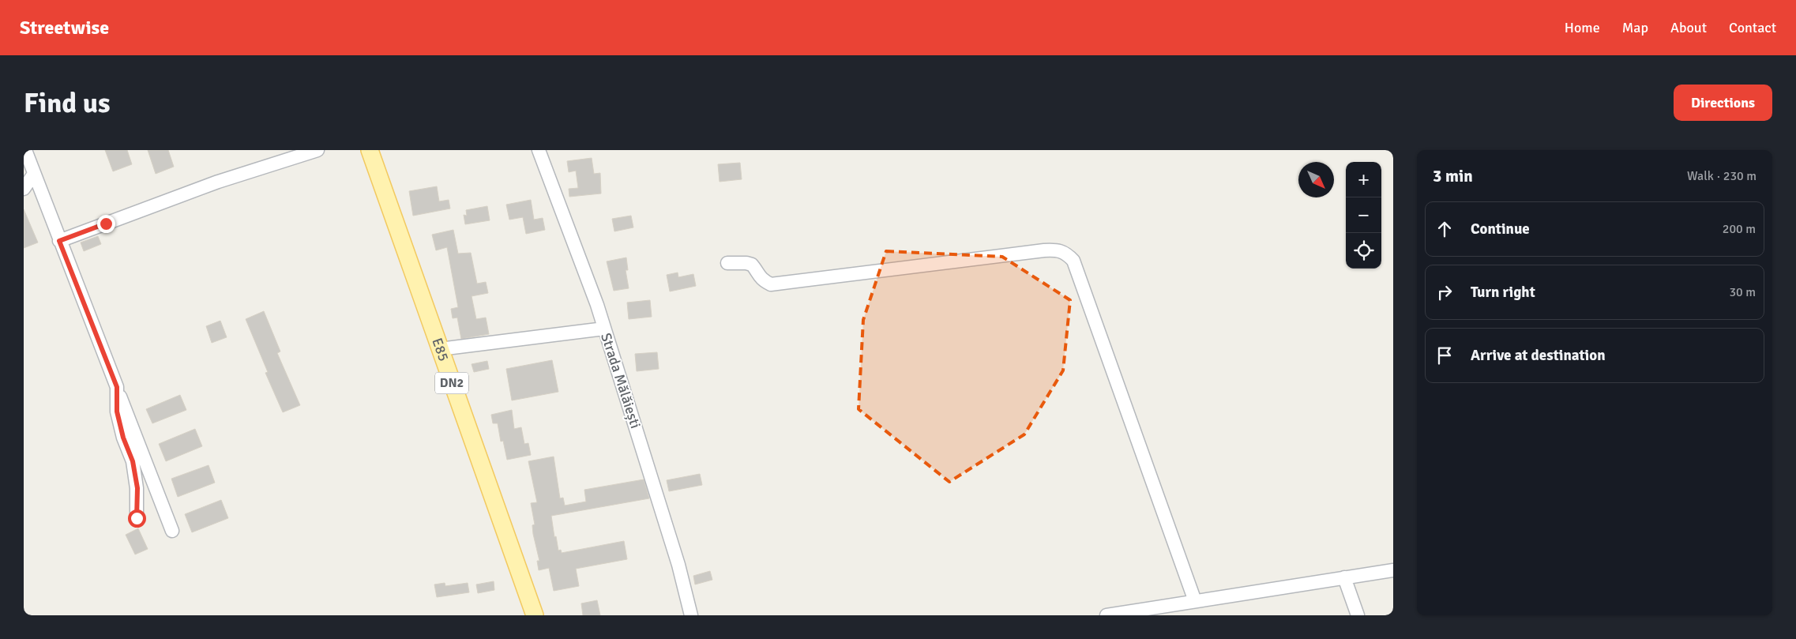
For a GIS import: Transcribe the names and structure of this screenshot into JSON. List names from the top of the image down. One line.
{"streets":{"main road":["E85","DN2"],"street":["Strada Mălăiești"]},"north":"bottom right","page":{"header":"Streetwise","nav":["Home","Map","About","Contact"],"buttons":"Directions","title":"Find us","heading":["3 min","Walk · 230 m"],"map_buttons":["+","−"],"list":[["Continue","200 m"],["Turn right","30 m"],"Arrive at destination"]}}
